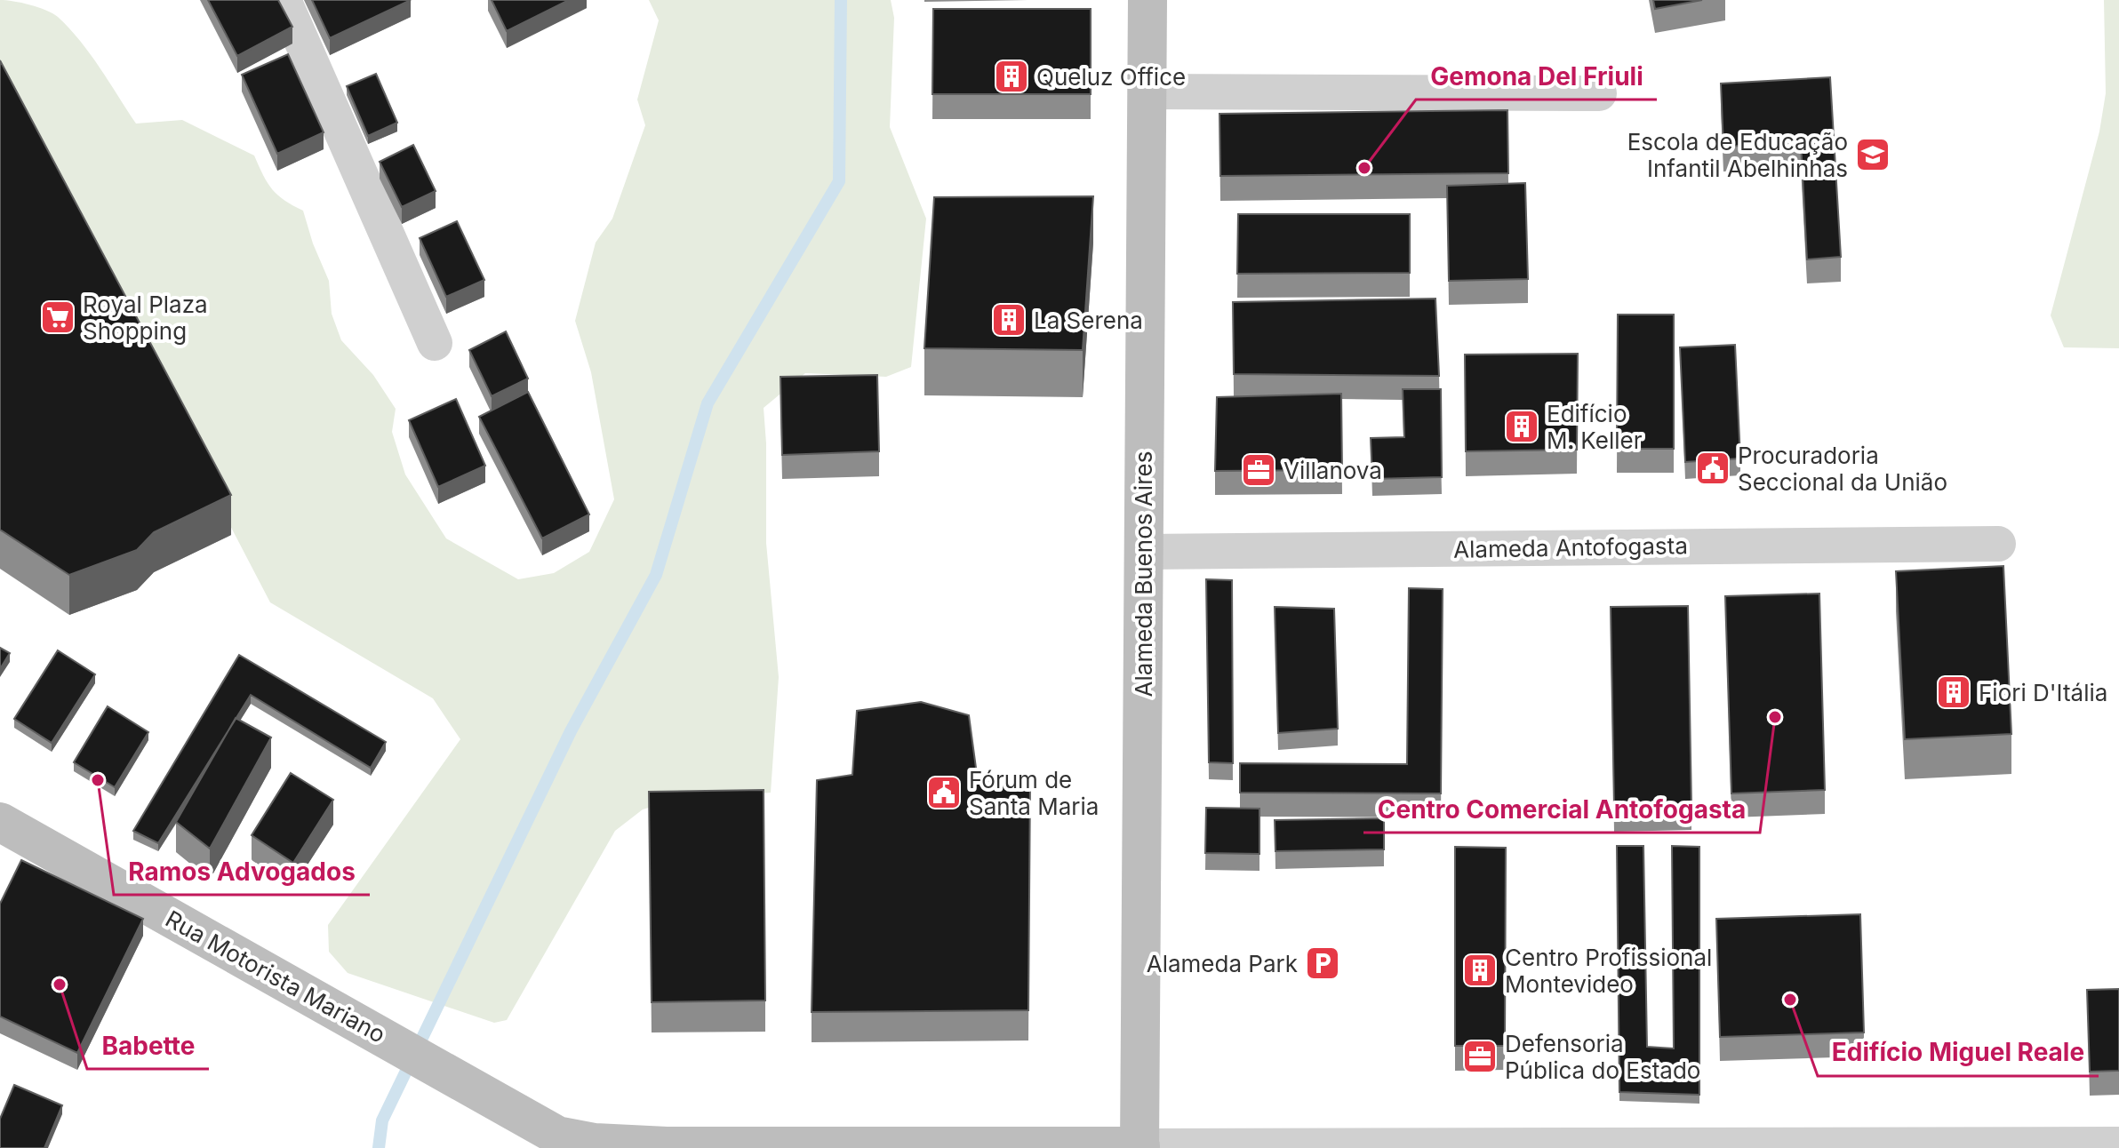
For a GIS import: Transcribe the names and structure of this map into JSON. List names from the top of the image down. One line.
{"streets":{"street":["Alameda Antofogasta","Alameda Buenos Aires","Rua Motorista Mariano"]},"crossings":[["Alameda Antofogasta","Alameda Buenos Aires"],["Alameda Buenos Aires","Rua Motorista Mariano"]],"places":{"building":["Queluz Office","La Serena","Edifício M. Keller","Fiori D'Itália","Centro Profissional Montevideo"],"school or university":["Escola de Educação Infantil Abelhinhas"],"other":["Gemona Del Friuli","Centro Comercial Antofogasta","Ramos Advogados","Babette","Edifício Miguel Reale"],"supermarket":["Royal Plaza Shopping"],"public building":["Procuradoria Seccional da União","Fórum de Santa Maria"],"office":["Villanova","Defensoria Pública do Estado"],"parking":["Alameda Park"]}}
